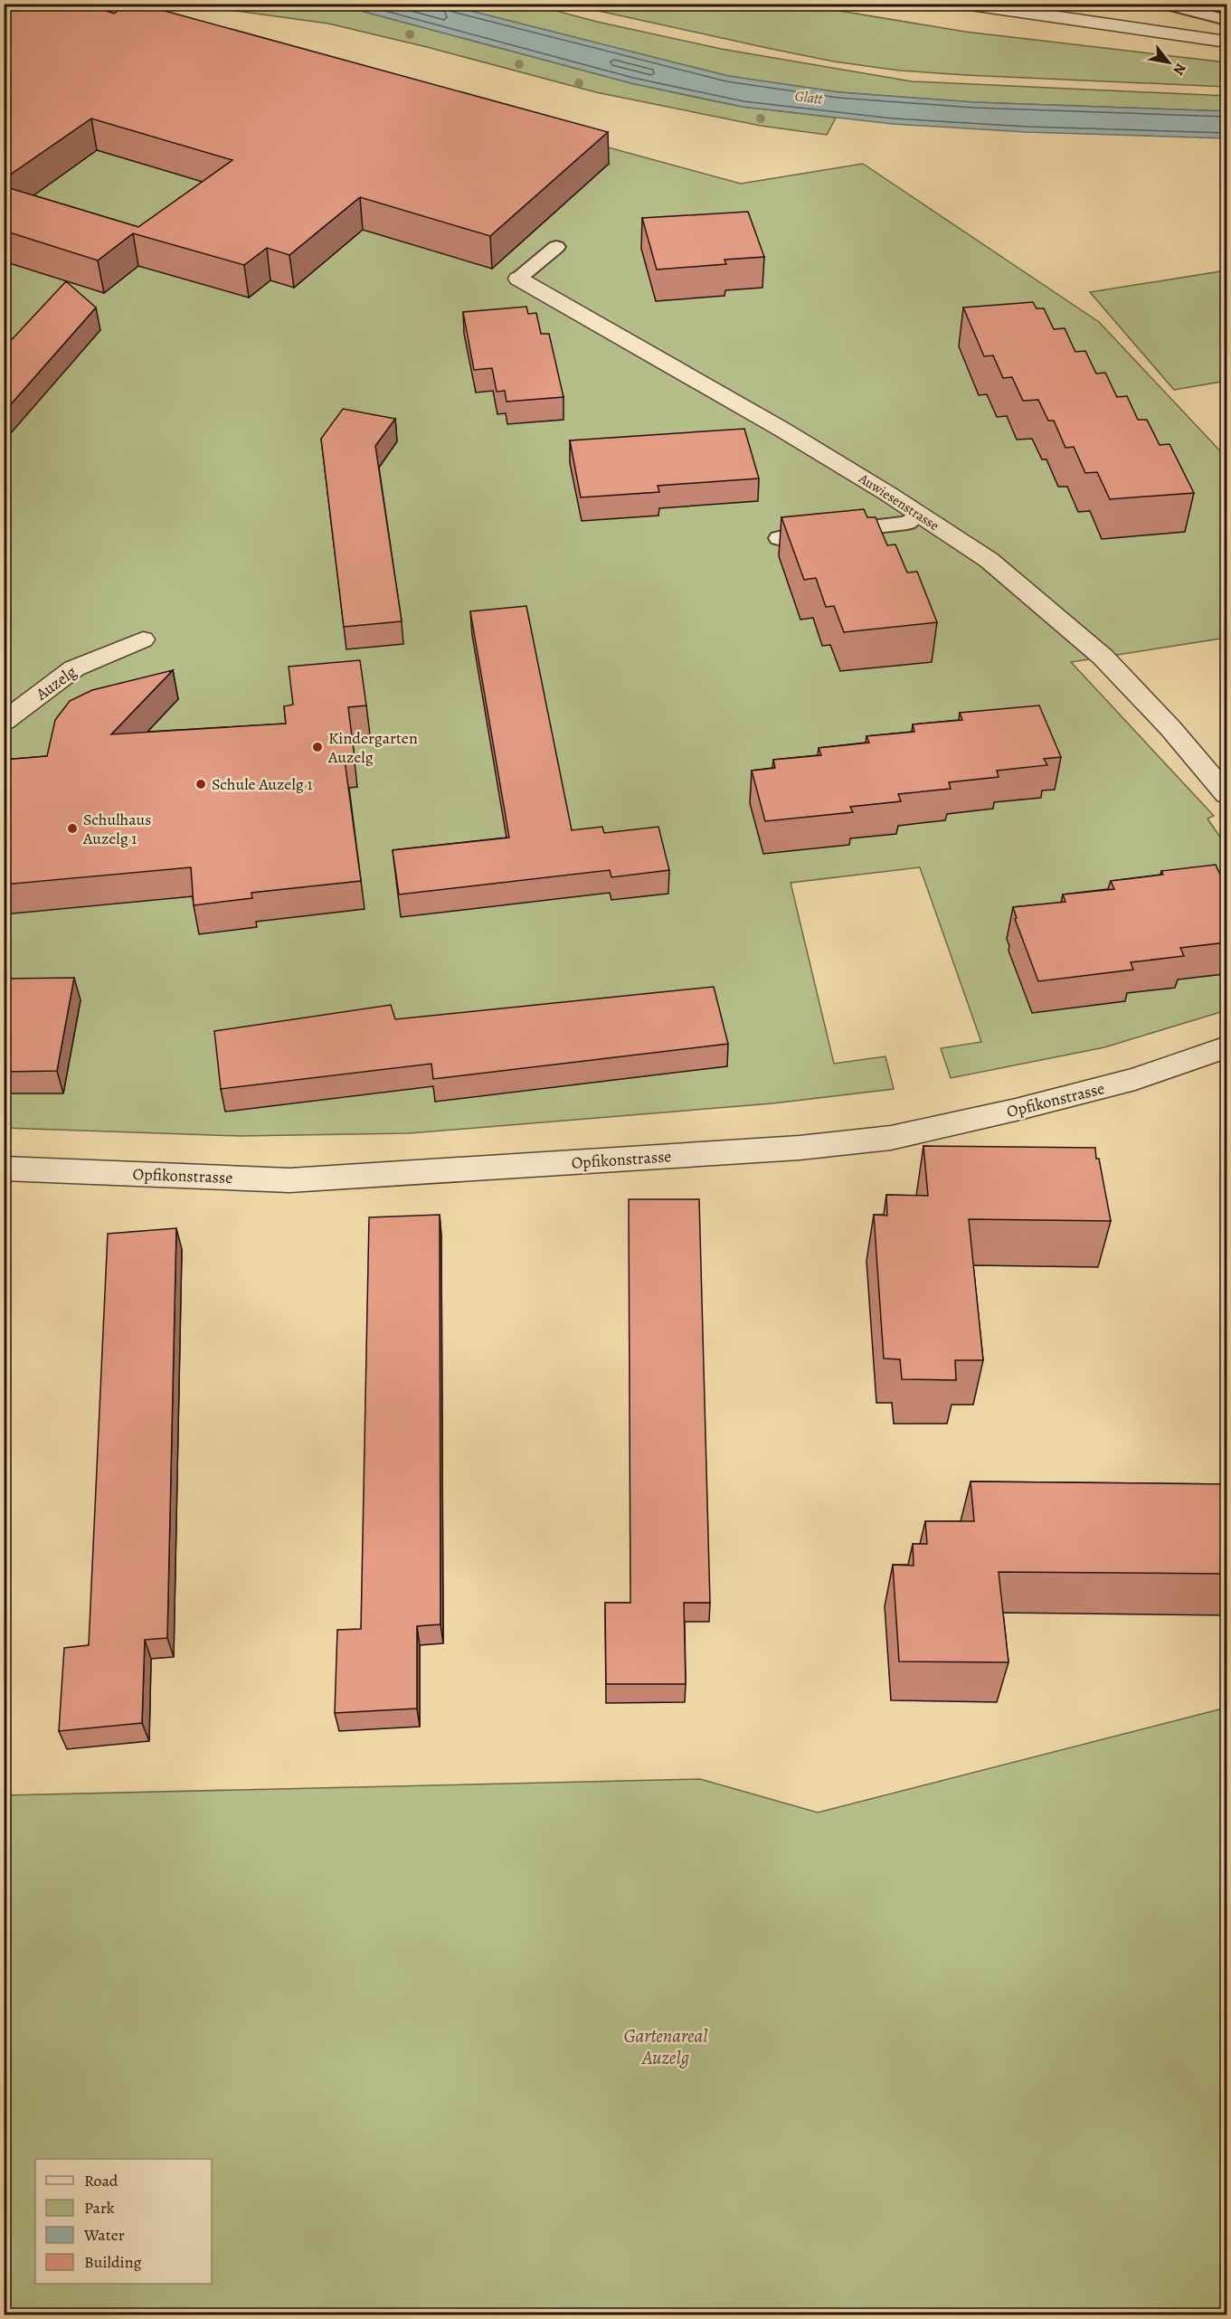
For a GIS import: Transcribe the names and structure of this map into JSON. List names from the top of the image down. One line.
{"streets":{"street":["Auwiesenstrasse","Auzelg","Opfikonstrasse"]},"water":["Glatt"],"parks":["Gartenareal Auzelg"],"places":["Kindergarten Auzelg","Schule Auzelg 1","Schulhaus Auzelg 1"],"legend":["Road","Park","Water","Building"],"north":"bottom right"}
